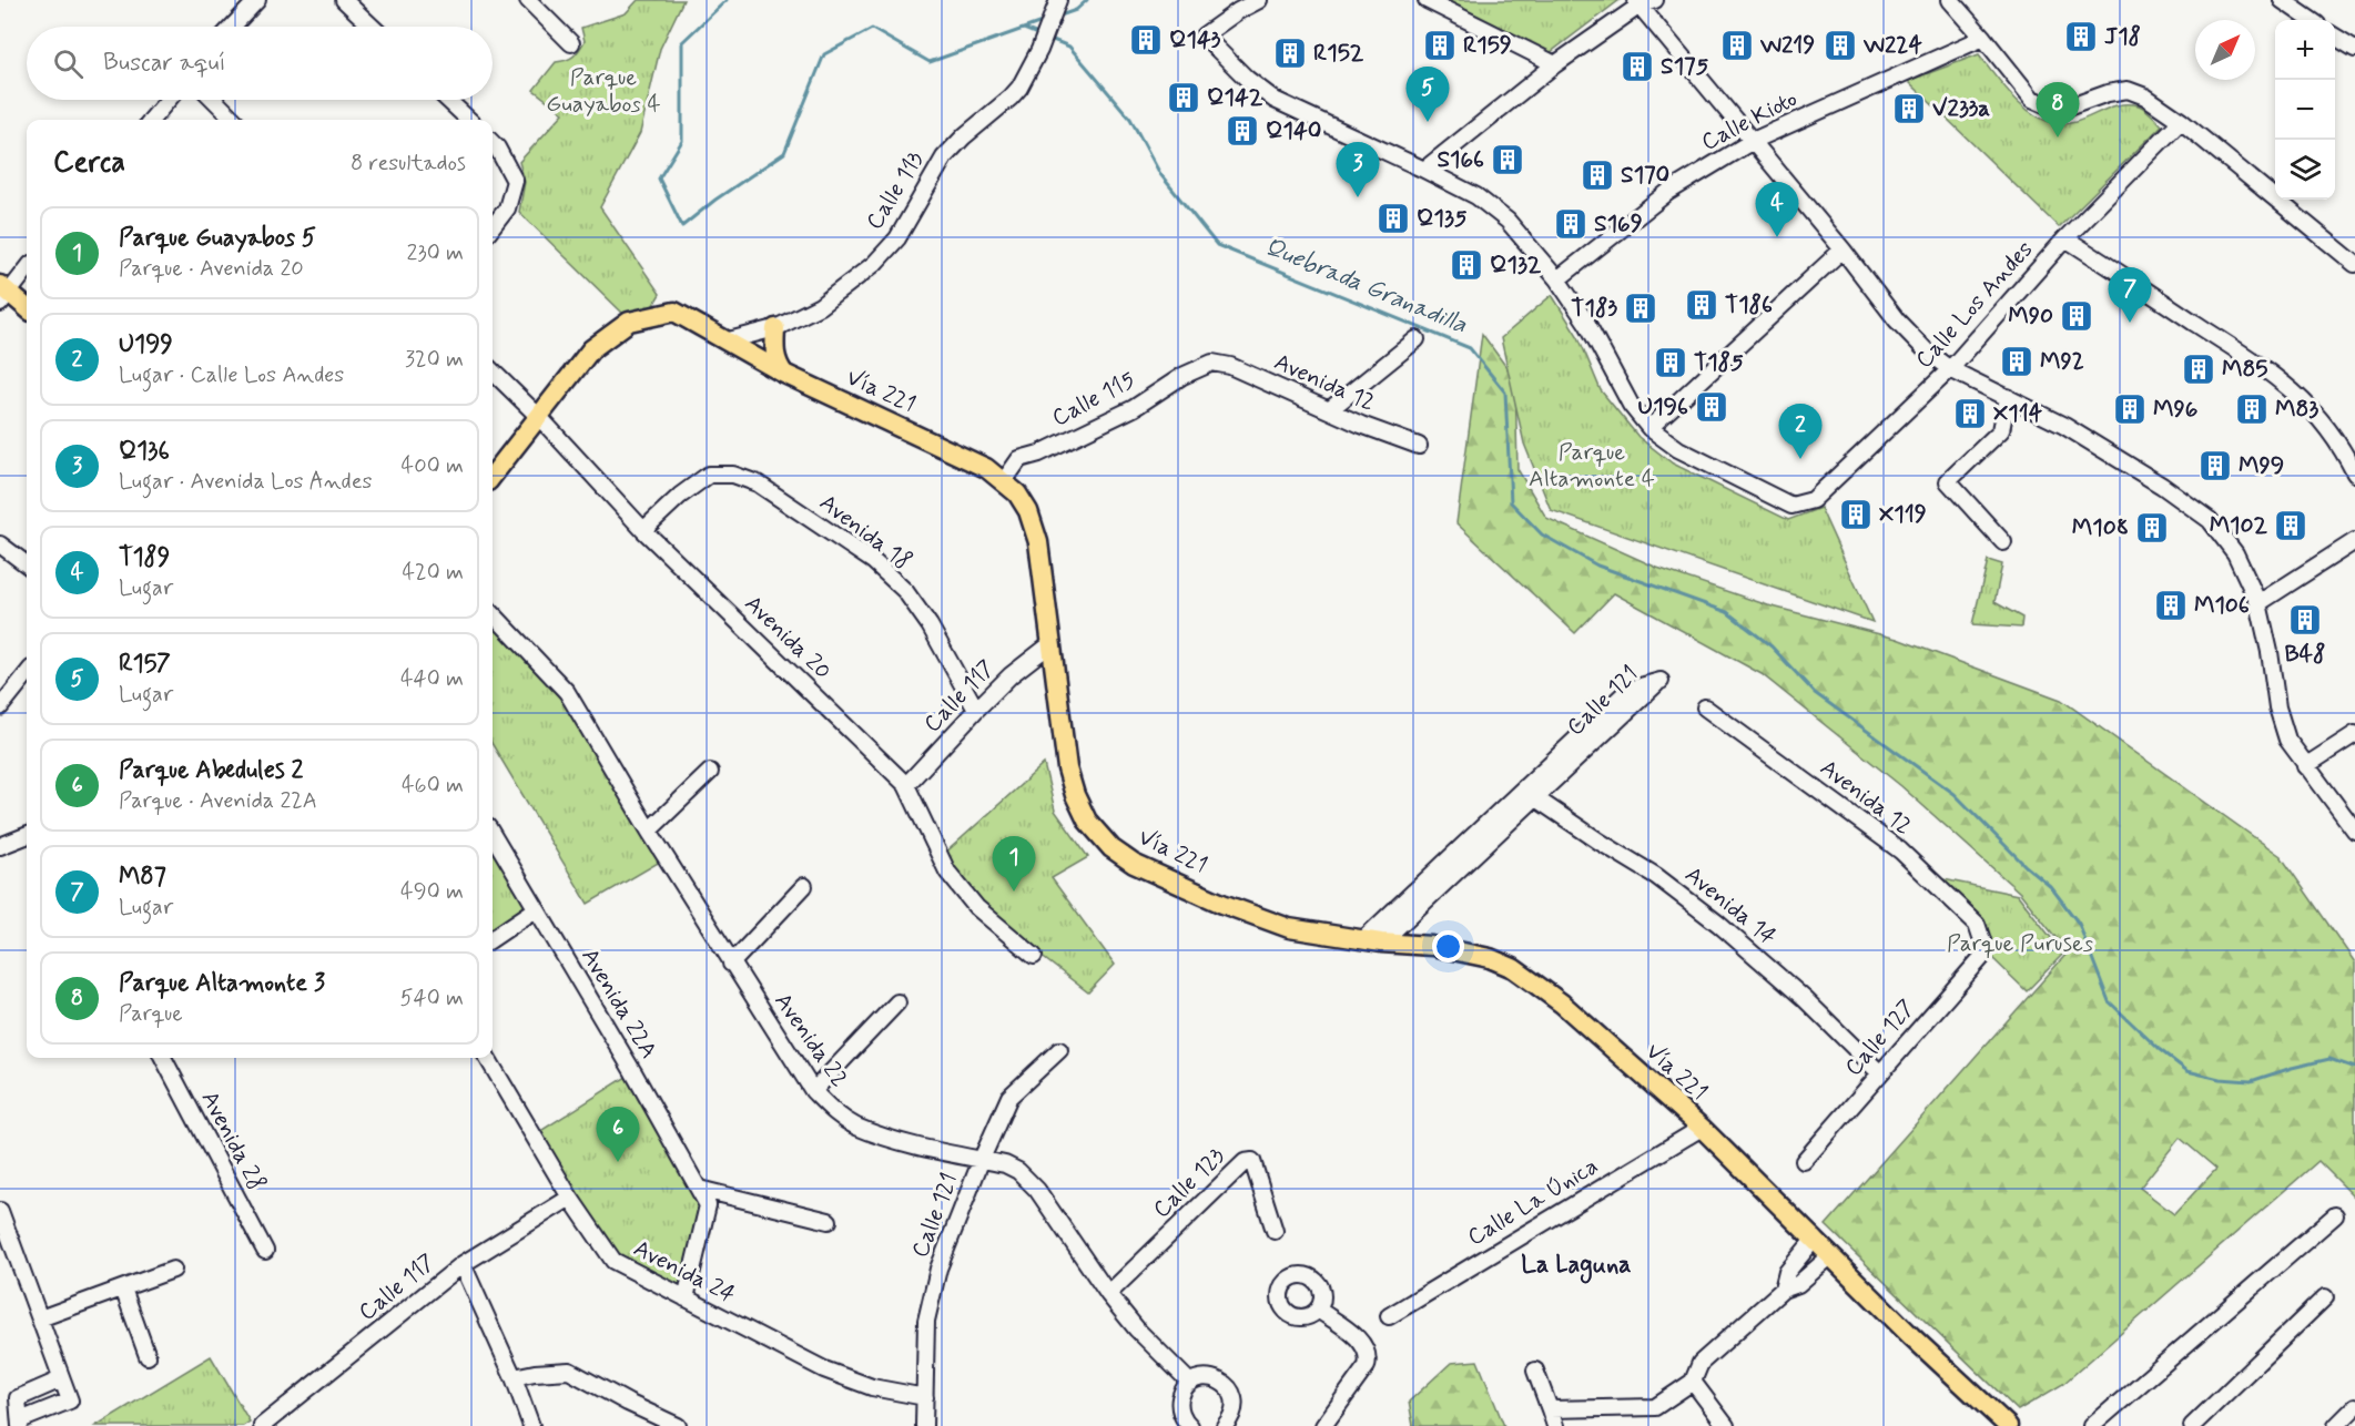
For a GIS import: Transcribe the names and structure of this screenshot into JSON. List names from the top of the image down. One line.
{"streets":{"main road":["Vía 221"],"street":["Calle Kioto","Calle 113","Calle Los Andes","Avenida 12","Calle 115","Avenida 18","Avenida 20","Calle 117","Calle 121","Avenida 14","Avenida 22A","Calle 127","Avenida 22","Avenida 28","Calle 123","Calle La Única","Avenida 24"]},"crossings":[["Calle 113","Vía 221"],["Avenida 12","Calle 115"],["Avenida 12","Calle 127"],["Vía 221","Calle 115"],["Vía 221","Avenida 20"],["Vía 221","Calle 117"],["Vía 221","Calle 121"],["Vía 221","Calle La Única"],["Avenida 18","Avenida 20"],["Avenida 18","Calle 117"],["Avenida 20","Calle 117"],["Calle 117","Avenida 24"],["Calle 121","Avenida 14"],["Calle 121","Avenida 22"],["Calle 121","Avenida 24"],["Avenida 14","Calle 127"],["Avenida 22A","Avenida 24"],["Avenida 22","Calle 123"]],"districts":["La Laguna"],"water":["Quebrada Granadilla"],"parks":["Parque Guayabos 4","Parque Altamonte 4","Parque Puruses"],"places":{"building":["J18","Q143","R159","W219","W224","R152","S175","Q142","V233a","Q140","S166","S170","Q135","S169","Q132","T186","T183","M90","M92","T185","M85","U196","M96","M83","X114","M99","X119","M102","M108","M106","B48"]},"north":"top right","page":{"map_buttons":["+","−"],"search":"Buscar aquí","pins":["5","8","3","4","7","2","1","6"],"heading":["Cerca","8 resultados"],"list":[{"mark":"1","name":"Parque Guayabos 5","note":"Parque · Avenida 20","value":"230 m"},{"mark":"2","name":"U199","note":"Lugar · Calle Los Andes","value":"320 m"},{"mark":"3","name":"Q136","note":"Lugar · Avenida Los Andes","value":"400 m"},{"mark":"4","name":"T189","note":"Lugar","value":"420 m"},{"mark":"5","name":"R157","note":"Lugar","value":"440 m"},{"mark":"6","name":"Parque Abedules 2","note":"Parque · Avenida 22A","value":"460 m"},{"mark":"7","name":"M87","note":"Lugar","value":"490 m"},{"mark":"8","name":"Parque Altamonte 3","note":"Parque","value":"540 m"}]}}
